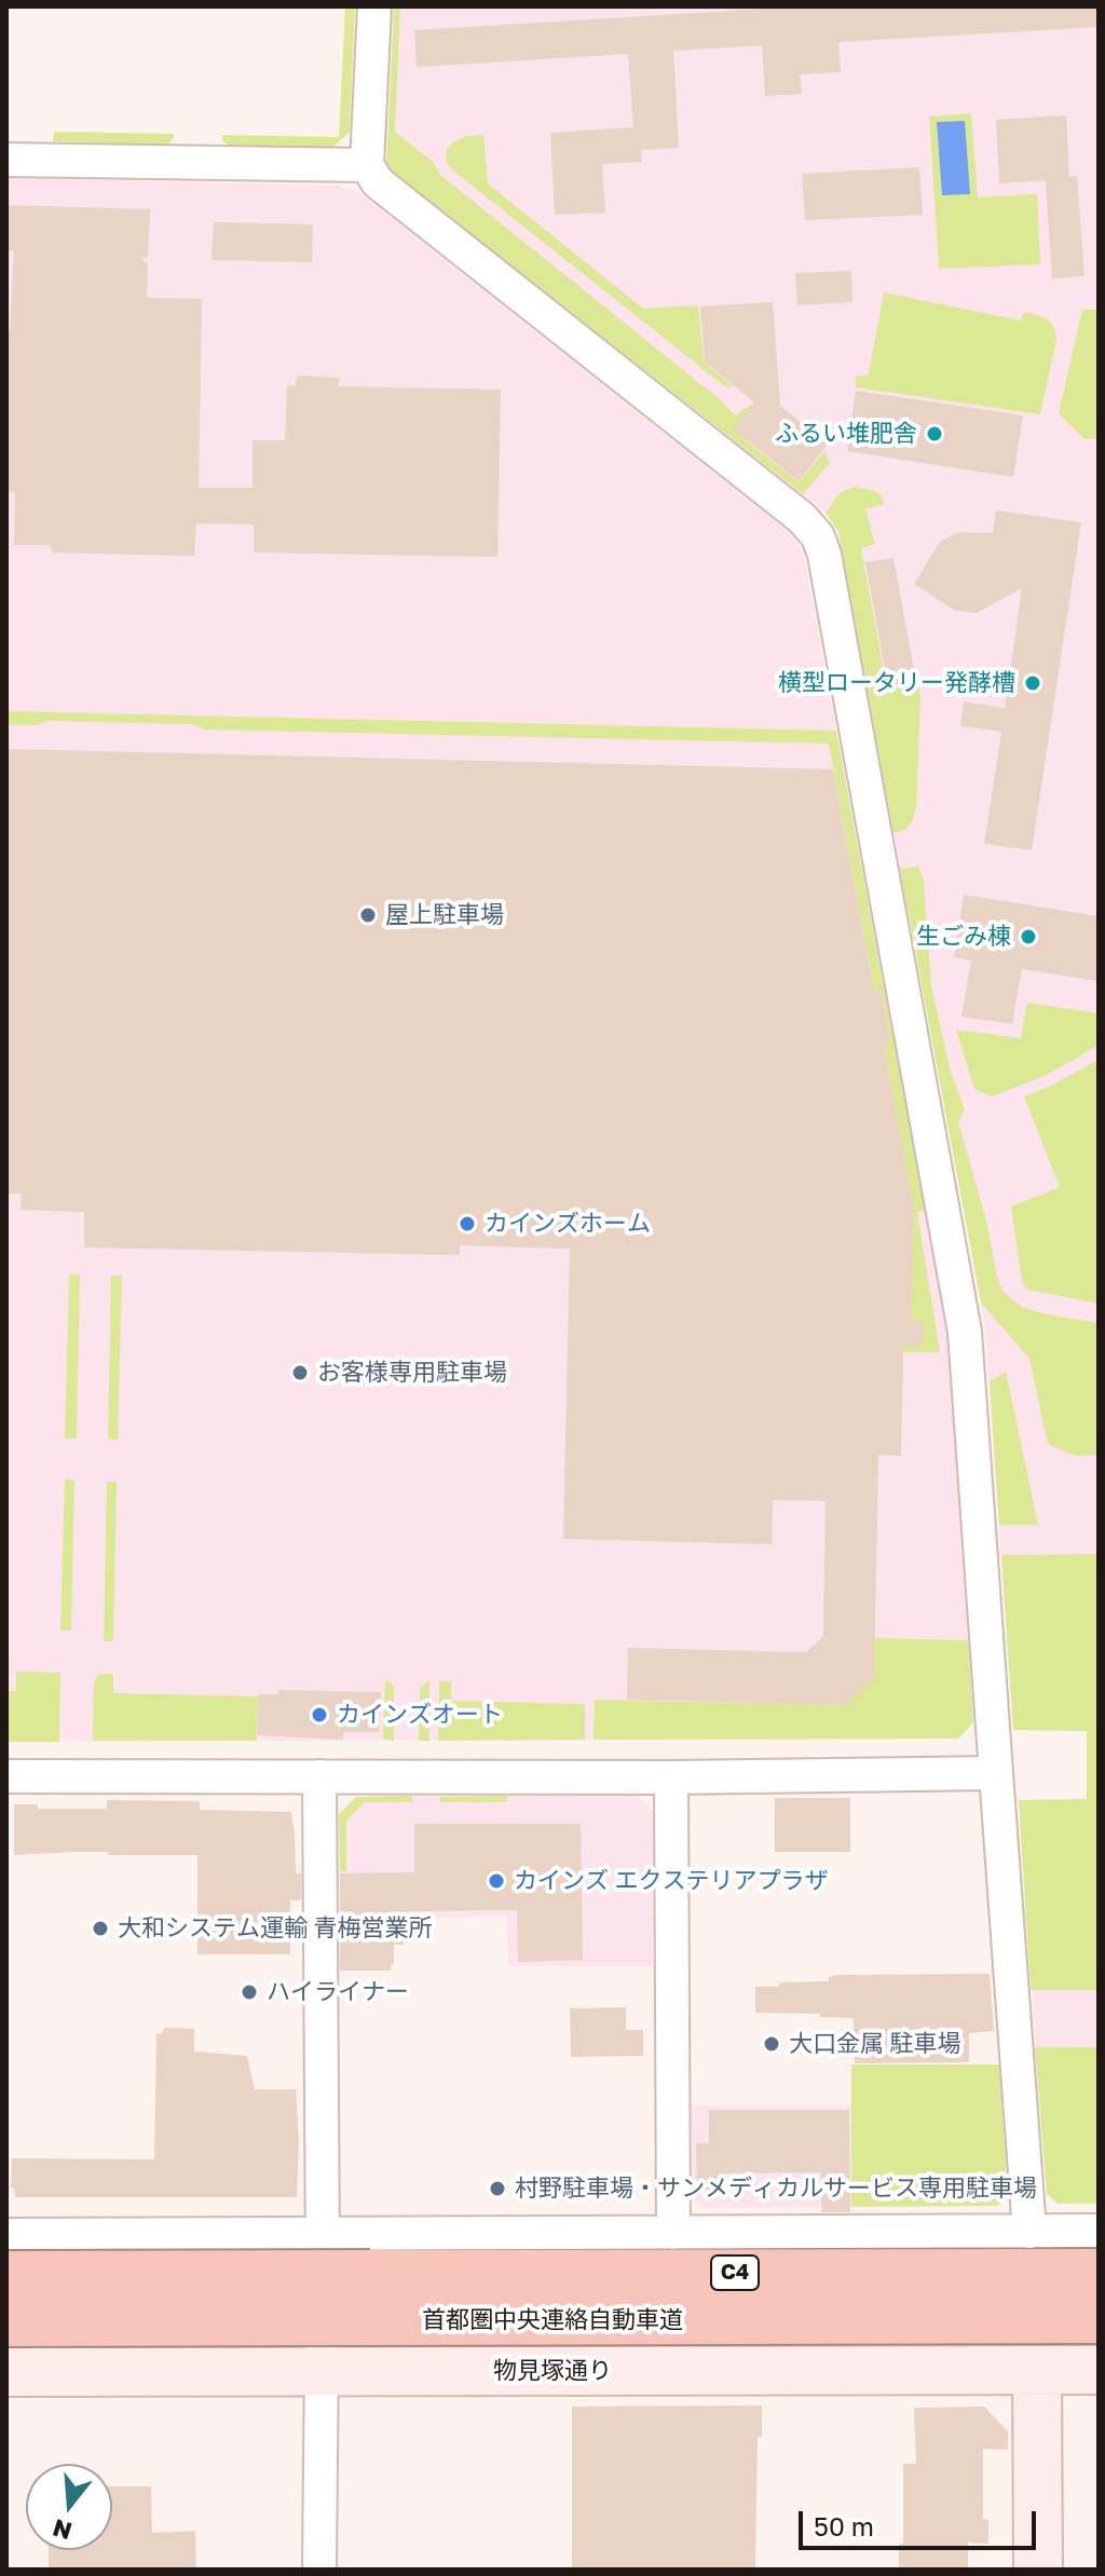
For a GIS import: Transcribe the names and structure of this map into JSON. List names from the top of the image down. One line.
{"streets":{"highway":["C4","首都圏中央連絡自動車道"],"street":["物見塚通り"]},"places":["ふるい堆肥舎","横型ロータリー発酵槽","屋上駐車場","生ごみ棟","カインズホーム","お客様専用駐車場","カインズオート","カインズ エクステリアプラザ","大和システム運輸 青梅営業所","ハイライナー","大口金属 駐車場","村野駐車場・サンメディカルサービス専用駐車場"],"scale_bar":"50 m","north":"bottom"}
